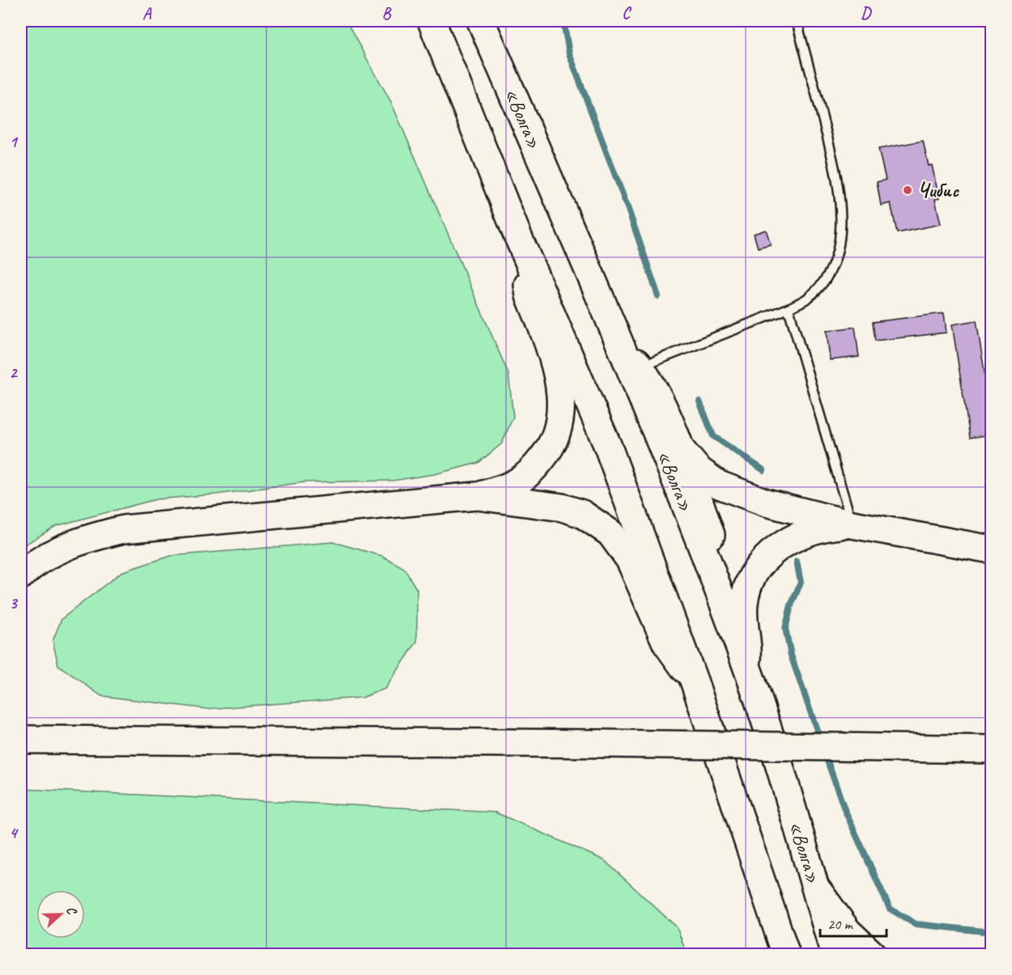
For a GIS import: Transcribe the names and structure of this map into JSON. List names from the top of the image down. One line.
{"streets":{"main road":["«Волга»"]},"places":["Чибис"],"scale_bar":"20 m","north":"right","grid":{"columns":["A","B","C","D"],"rows":["1","2","3","4"]}}
